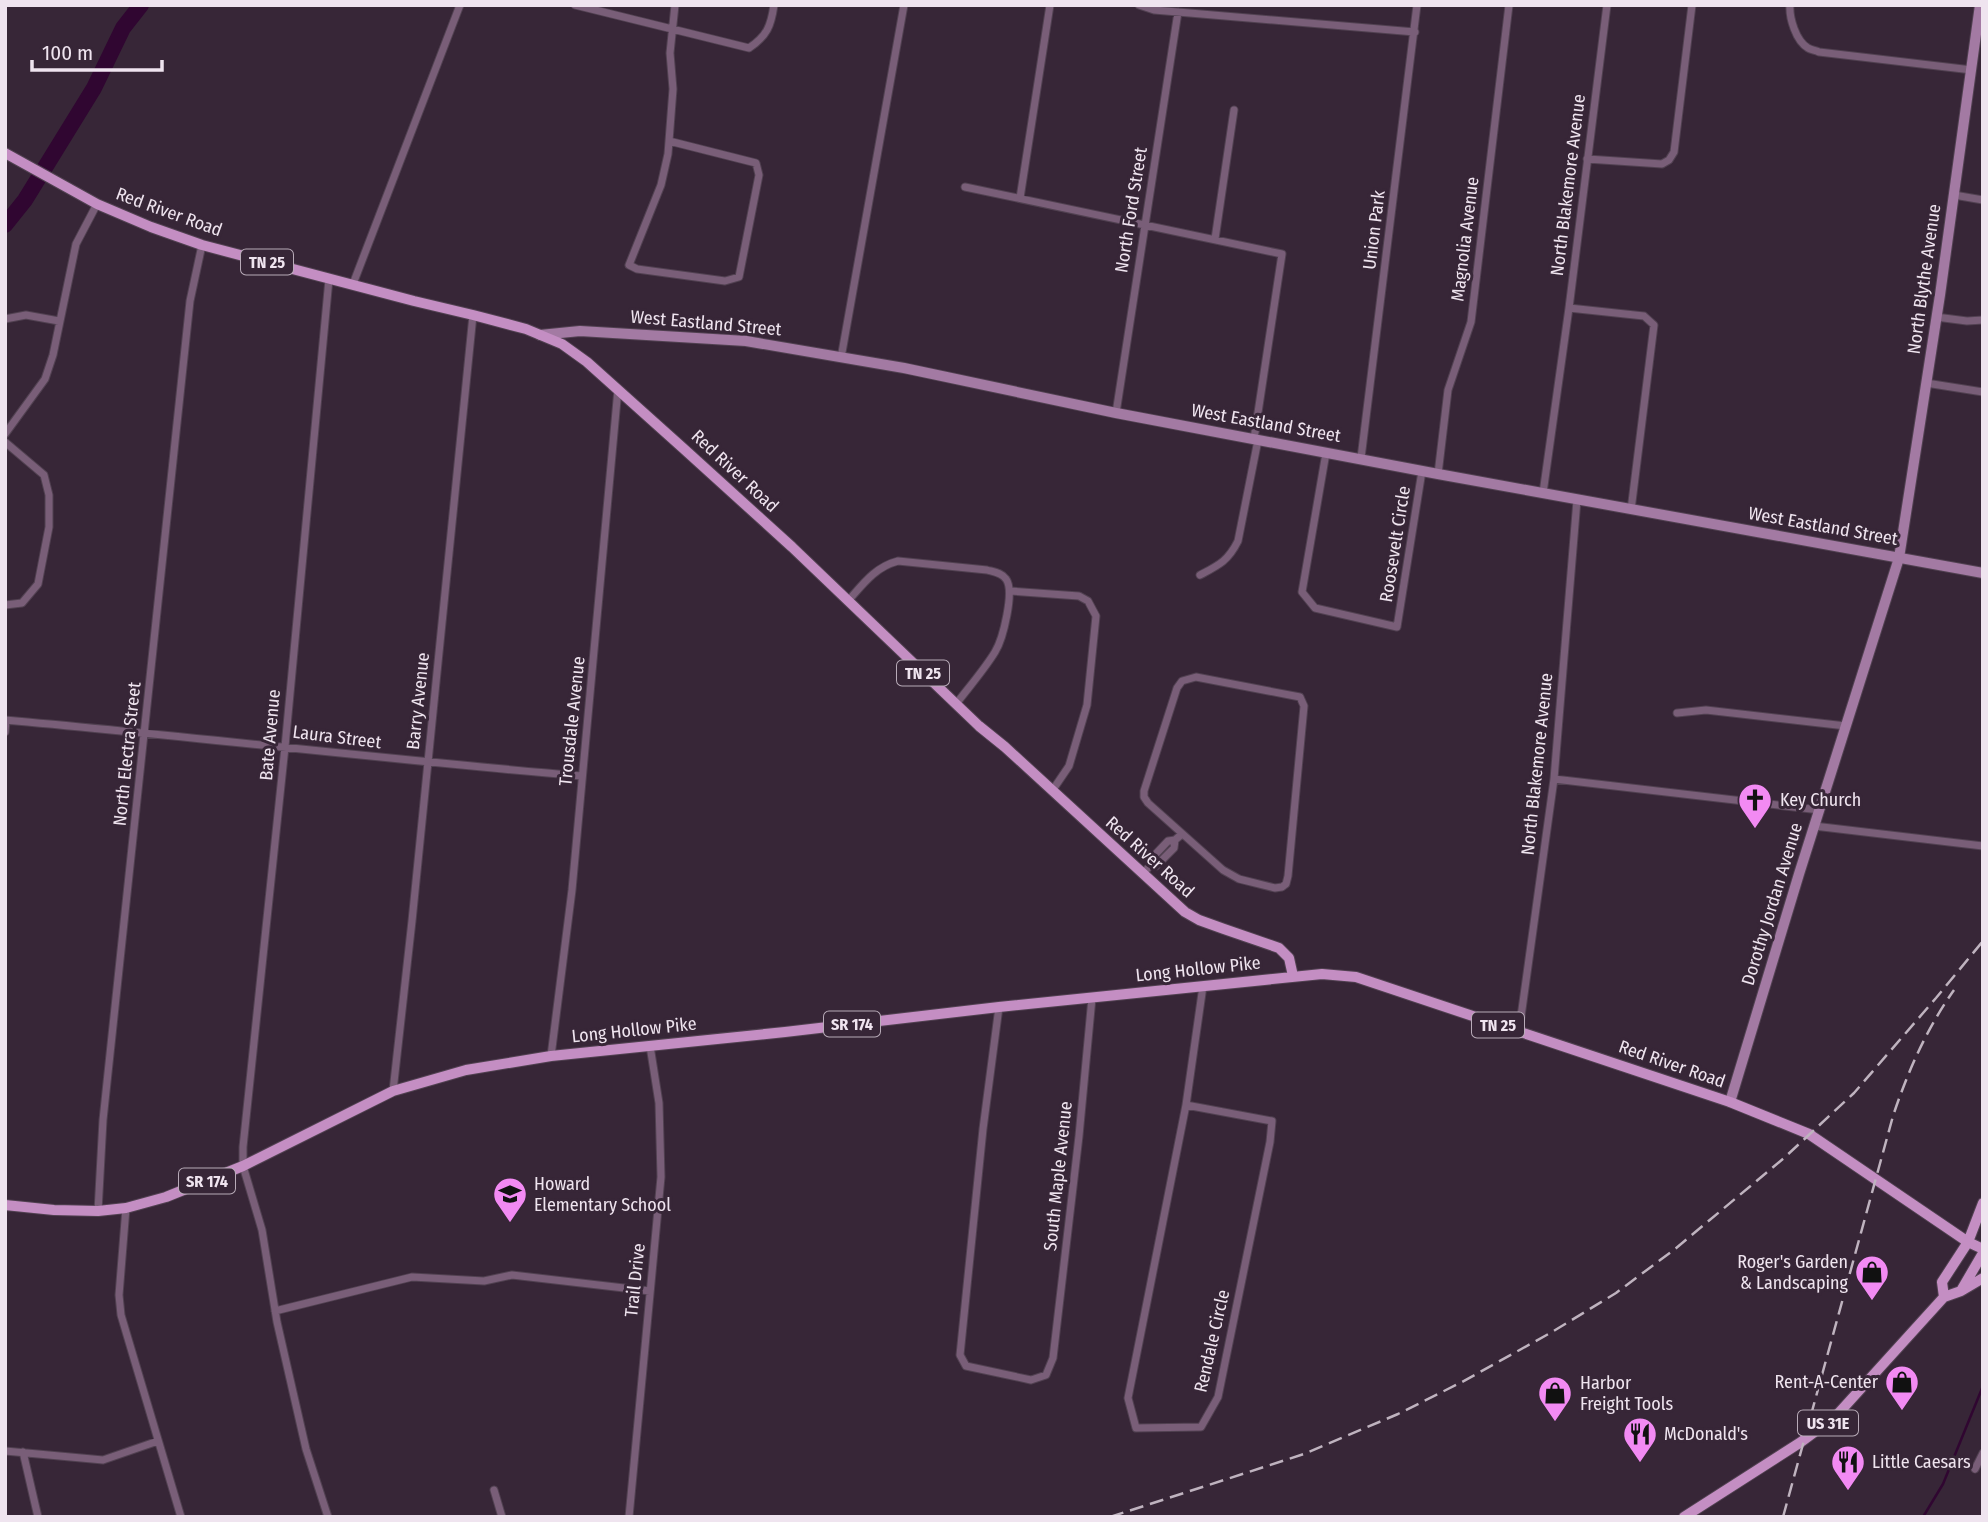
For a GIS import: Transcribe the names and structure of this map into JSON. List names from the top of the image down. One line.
{"streets":{"main road":["Red River Road","TN 25","West Eastland Street","Long Hollow Pike","SR 174","US 31E"],"street":["North Blakemore Avenue","North Ford Street","Union Park","Magnolia Avenue","North Blythe Avenue","Roosevelt Circle","Barry Avenue","Trousdale Avenue","Bate Avenue","Laura Street","North Electra Street","Dorothy Jordan Avenue","South Maple Avenue","Trail Drive","Rendale Circle"]},"crossings":[["North Blakemore Avenue","Red River Road"],["North Blakemore Avenue","West Eastland Street"],["North Ford Street","West Eastland Street"],["Red River Road","West Eastland Street"],["Red River Road","Barry Avenue"],["Red River Road","Trousdale Avenue"],["Red River Road","Bate Avenue"],["Red River Road","North Electra Street"],["Red River Road","Dorothy Jordan Avenue"],["Red River Road","Long Hollow Pike"],["Red River Road","US 31E"],["Union Park","West Eastland Street"],["Magnolia Avenue","West Eastland Street"],["North Blythe Avenue","West Eastland Street"],["North Blythe Avenue","Dorothy Jordan Avenue"],["West Eastland Street","Roosevelt Circle"],["West Eastland Street","Barry Avenue"],["West Eastland Street","Dorothy Jordan Avenue"],["Barry Avenue","Laura Street"],["Barry Avenue","Long Hollow Pike"],["Trousdale Avenue","Laura Street"],["Trousdale Avenue","Long Hollow Pike"],["Bate Avenue","Laura Street"],["Bate Avenue","Long Hollow Pike"],["Laura Street","North Electra Street"],["North Electra Street","Long Hollow Pike"],["Long Hollow Pike","South Maple Avenue"],["Long Hollow Pike","Trail Drive"],["Long Hollow Pike","Rendale Circle"]],"places":{"church":["Key Church"],"school or university":["Howard Elementary School"],"shop":["Roger's Garden & Landscaping","Rent-A-Center","Harbor Freight Tools"],"restaurant":["McDonald's","Little Caesars"]},"scale_bar":"100 m"}
